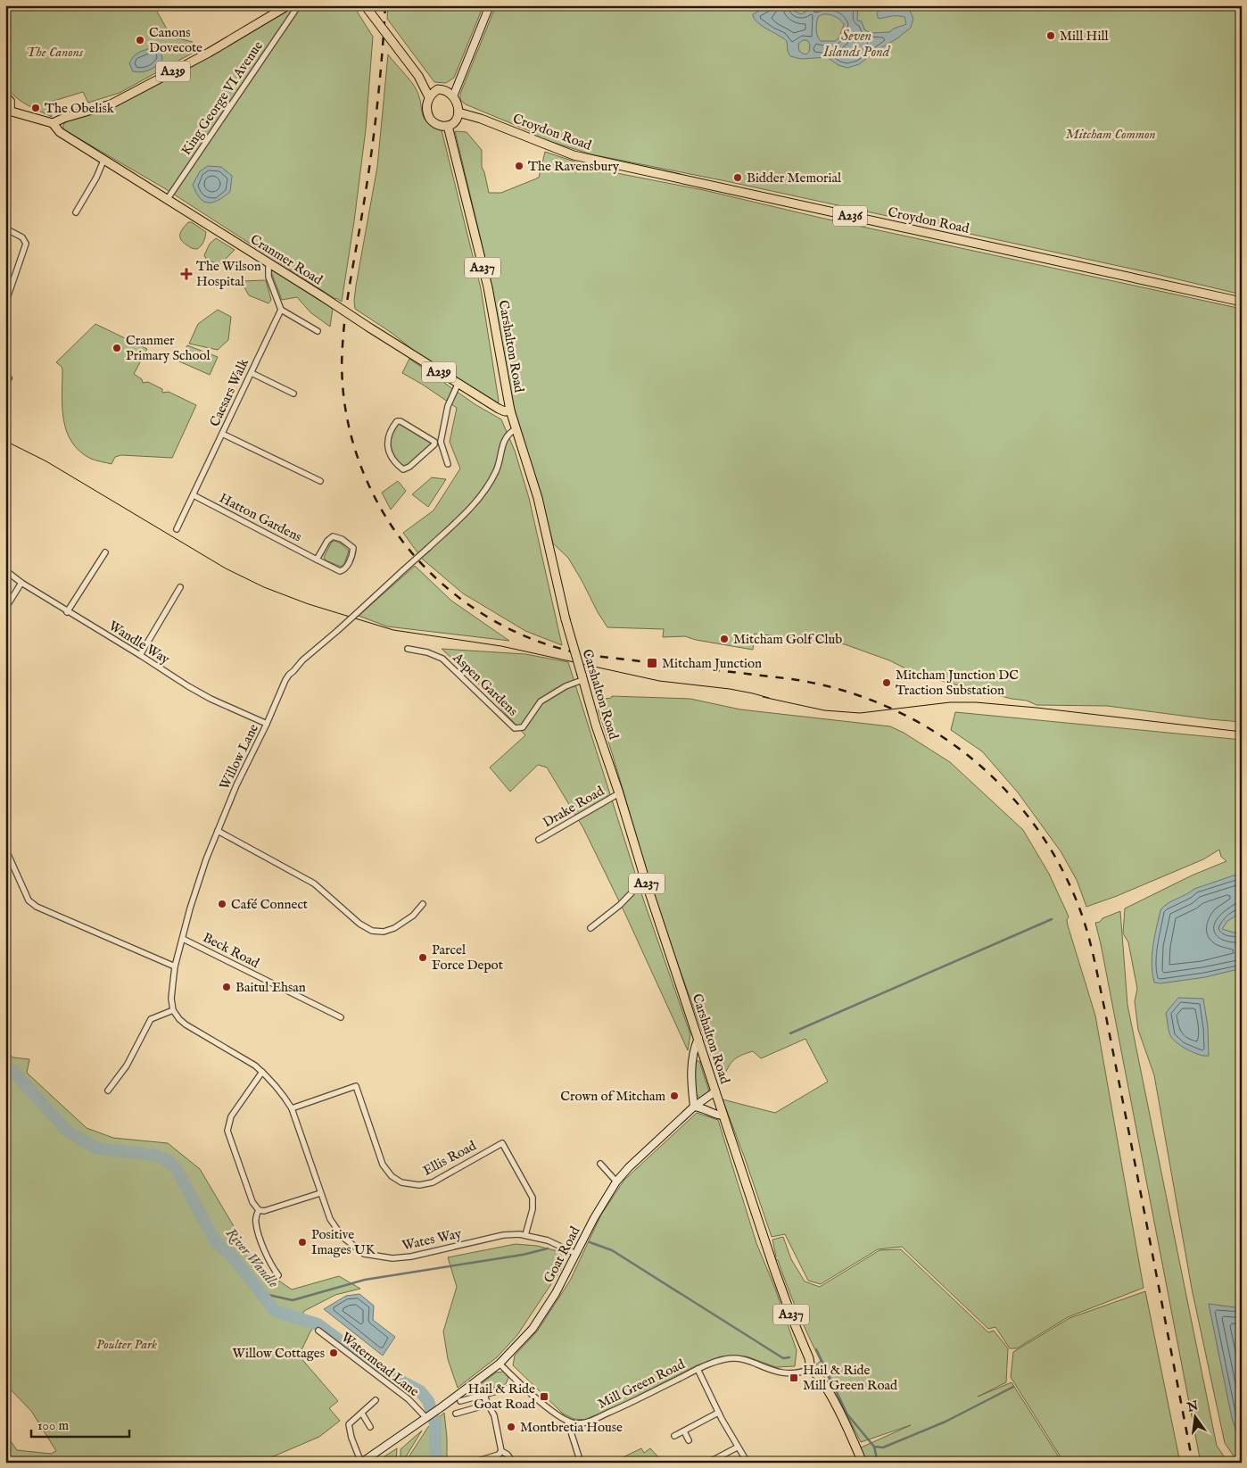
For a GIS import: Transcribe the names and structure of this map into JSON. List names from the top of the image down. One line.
{"streets":{"main road":["A239","Croydon Road","A236","Cranmer Road","A237","Carshalton Road"],"street":["King George VI Avenue","Caesars Walk","Hatton Gardens","Wandle Way","Aspen Gardens","Willow Lane","Drake Road","Beck Road","Ellis Road","Wates Way","Goat Road","Watermead Lane","Mill Green Road"]},"crossings":[["A239","Cranmer Road"],["King George VI Avenue","Cranmer Road"],["Croydon Road","Carshalton Road"],["Cranmer Road","Carshalton Road"],["A237","Carshalton Road"],["A237","Mill Green Road"],["Carshalton Road","Aspen Gardens"],["Carshalton Road","Willow Lane"],["Carshalton Road","Drake Road"],["Carshalton Road","Goat Road"],["Carshalton Road","Mill Green Road"],["Caesars Walk","Hatton Gardens"],["Wandle Way","Willow Lane"],["Willow Lane","Beck Road"],["Ellis Road","Wates Way"],["Wates Way","Goat Road"],["Goat Road","Watermead Lane"]],"water":["Seven Islands Pond","River Wandle"],"parks":["The Canons","Mitcham Common","Poulter Park"],"places":{"other":["Mill Hill","Canons Dovecote","The Obelisk","The Ravensbury","Bidder Memorial","Cranmer Primary School","Mitcham Golf Club","Mitcham Junction DC Traction Substation","Café Connect","Parcel Force Depot","Baitul Ehsan","Crown of Mitcham","Positive Images UK","Willow Cottages","Montbretia House"],"health":["The Wilson Hospital"],"transit":["Mitcham Junction","Hail & Ride Mill Green Road","Hail & Ride Goat Road"]},"scale_bar":"100 m","north":"top"}
